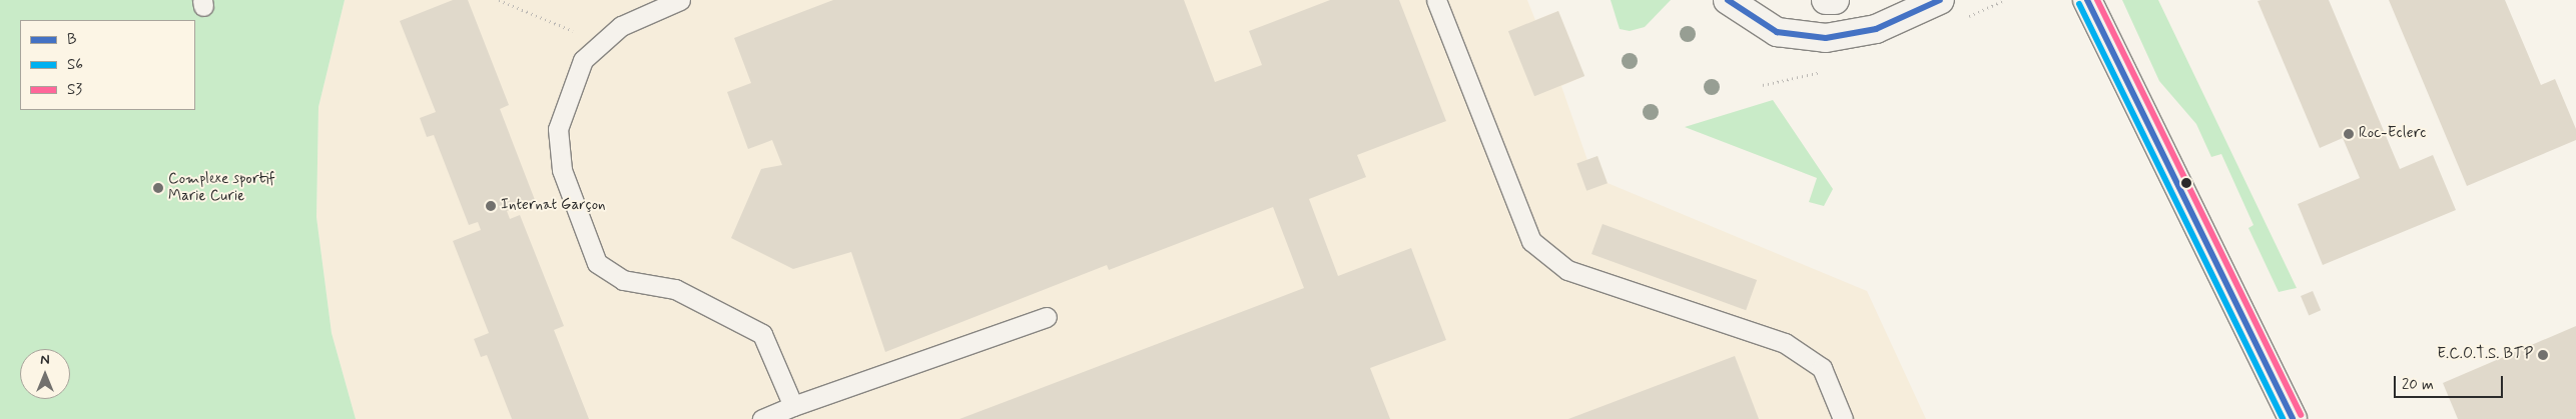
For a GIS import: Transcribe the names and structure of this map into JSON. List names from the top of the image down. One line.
{"places":["Roc-Eclerc","Complexe sportif Marie Curie","Internat Garçon","E.C.O.T.S. BTP"],"lines":["transit line B","transit line S3","transit line S6"],"legend":["B","S6","S3"],"scale_bar":"20 m","north":"top"}
